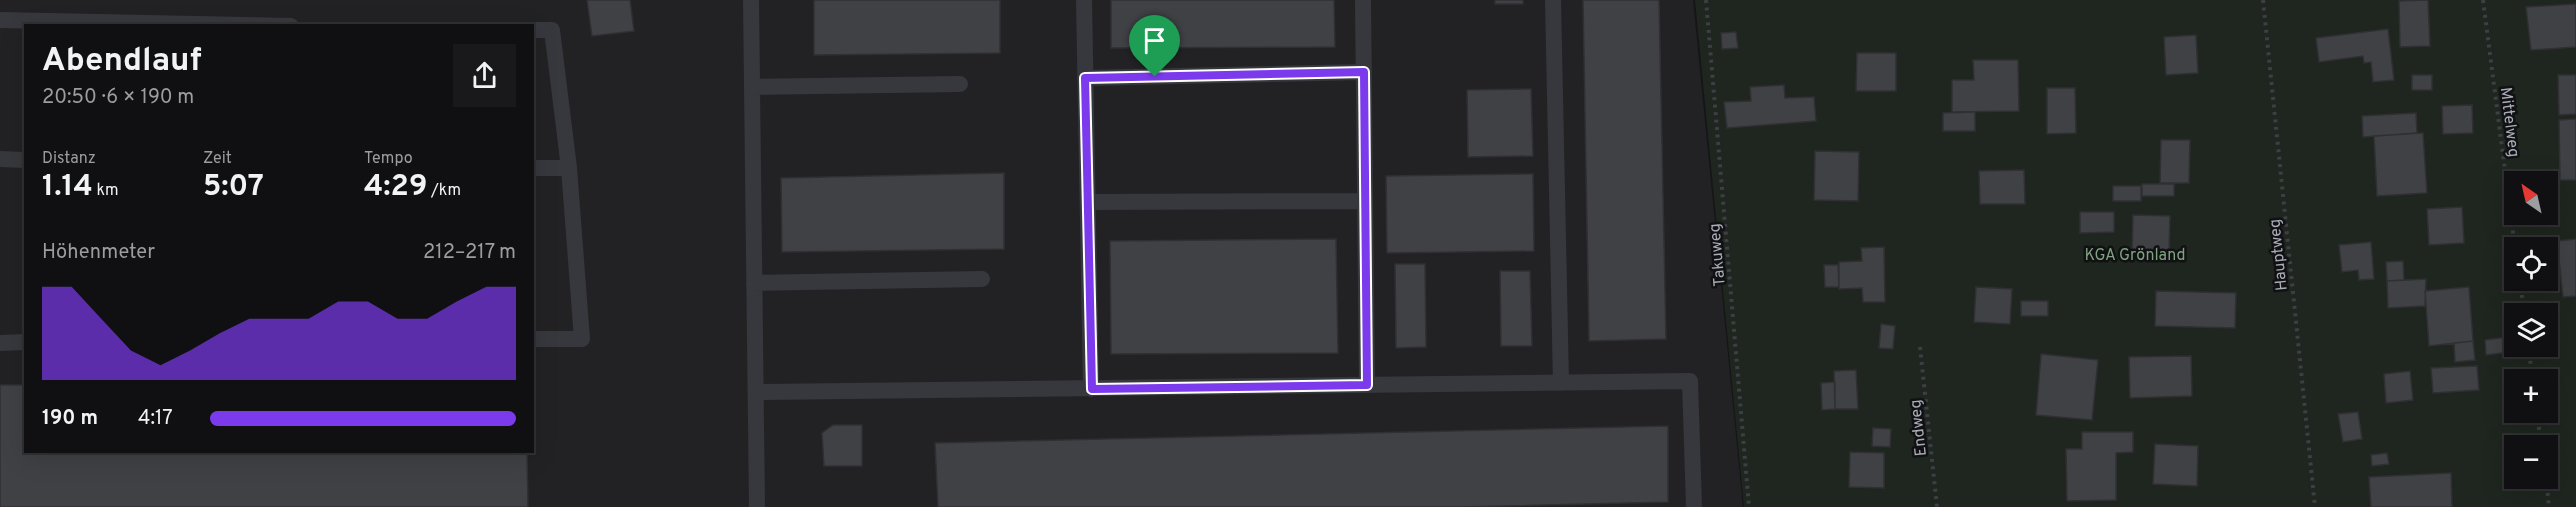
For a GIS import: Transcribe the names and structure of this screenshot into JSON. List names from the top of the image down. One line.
{"streets":{"path":["Mittelweg","Takuweg","Hauptweg","Endweg"]},"parks":["KGA Grönland"],"north":"top left","page":{"heading":["Abendlauf","20:50 · 6 × 190 m"],"stats":[["Distanz","1.14 km"],["Zeit","5:07"],["Tempo","4:29 /km"]],"map_buttons":["+","−"],"chart":["Höhenmeter","212–217 m"],"list":[{"name":"190 m","note":"4:17"}]}}
